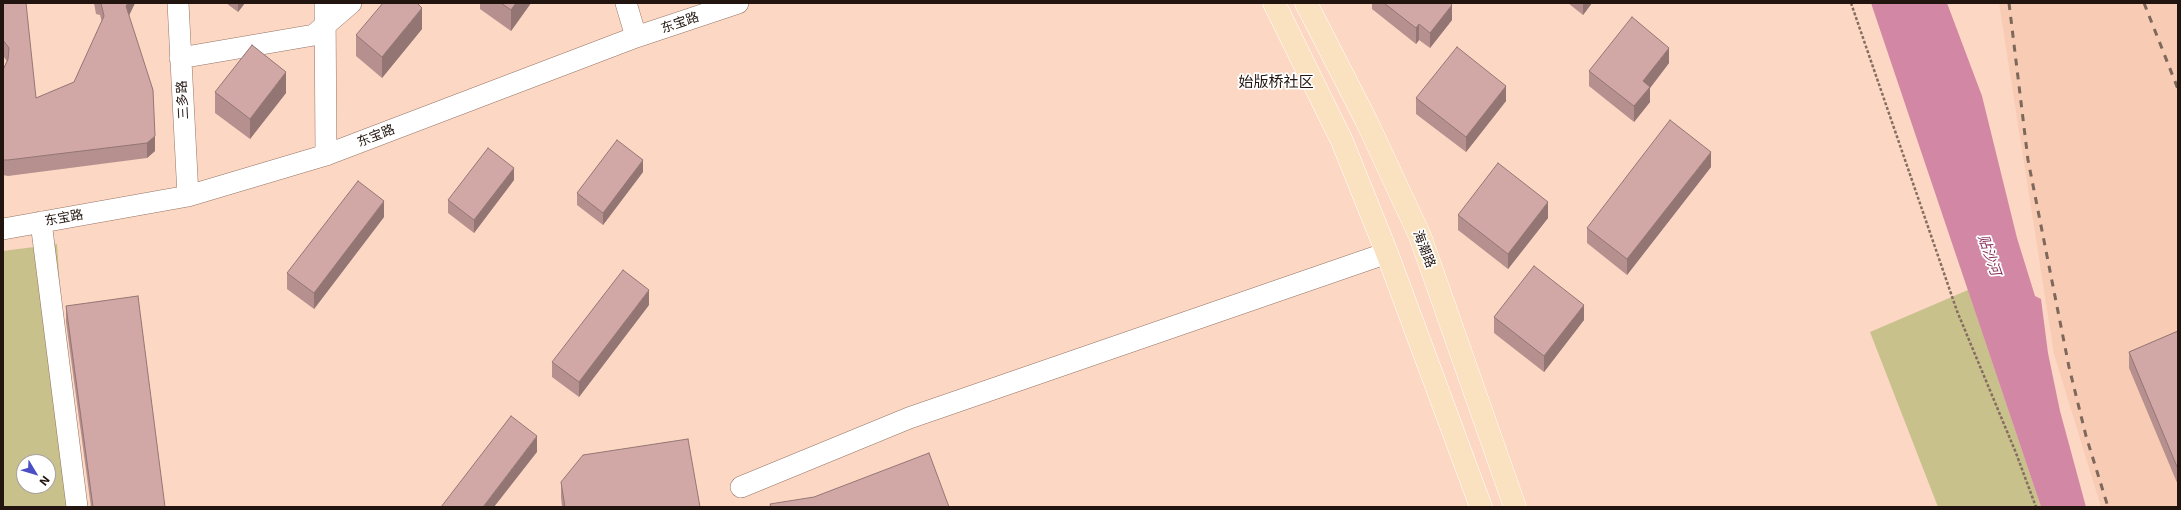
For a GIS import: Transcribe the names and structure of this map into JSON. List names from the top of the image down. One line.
{"streets":{"main road":["海潮路"],"street":["东宝路","三多路"]},"crossings":[["东宝路","三多路"]],"districts":["始版桥社区"],"water":["贴沙河"],"north":"bottom right"}
